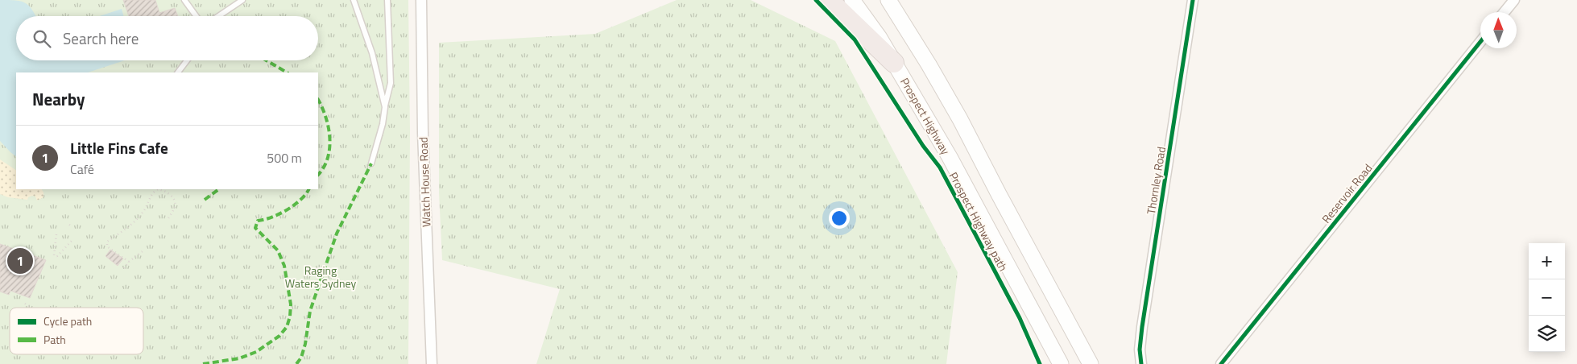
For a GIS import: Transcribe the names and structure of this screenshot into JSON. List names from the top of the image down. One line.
{"streets":{"main road":["Prospect Highway"],"street":["Thornley Road","Watch House Road","Reservoir Road"],"cycle path":["Prospect Highway path"]},"parks":["Raging Waters Sydney"],"legend":["Cycle path","Path"],"north":"top","page":{"search":"Search here","heading":"Nearby","list":[{"mark":"1","name":"Little Fins Cafe","note":"Café","value":"500 m"}],"map_buttons":["+","−"],"pins":"1"}}
